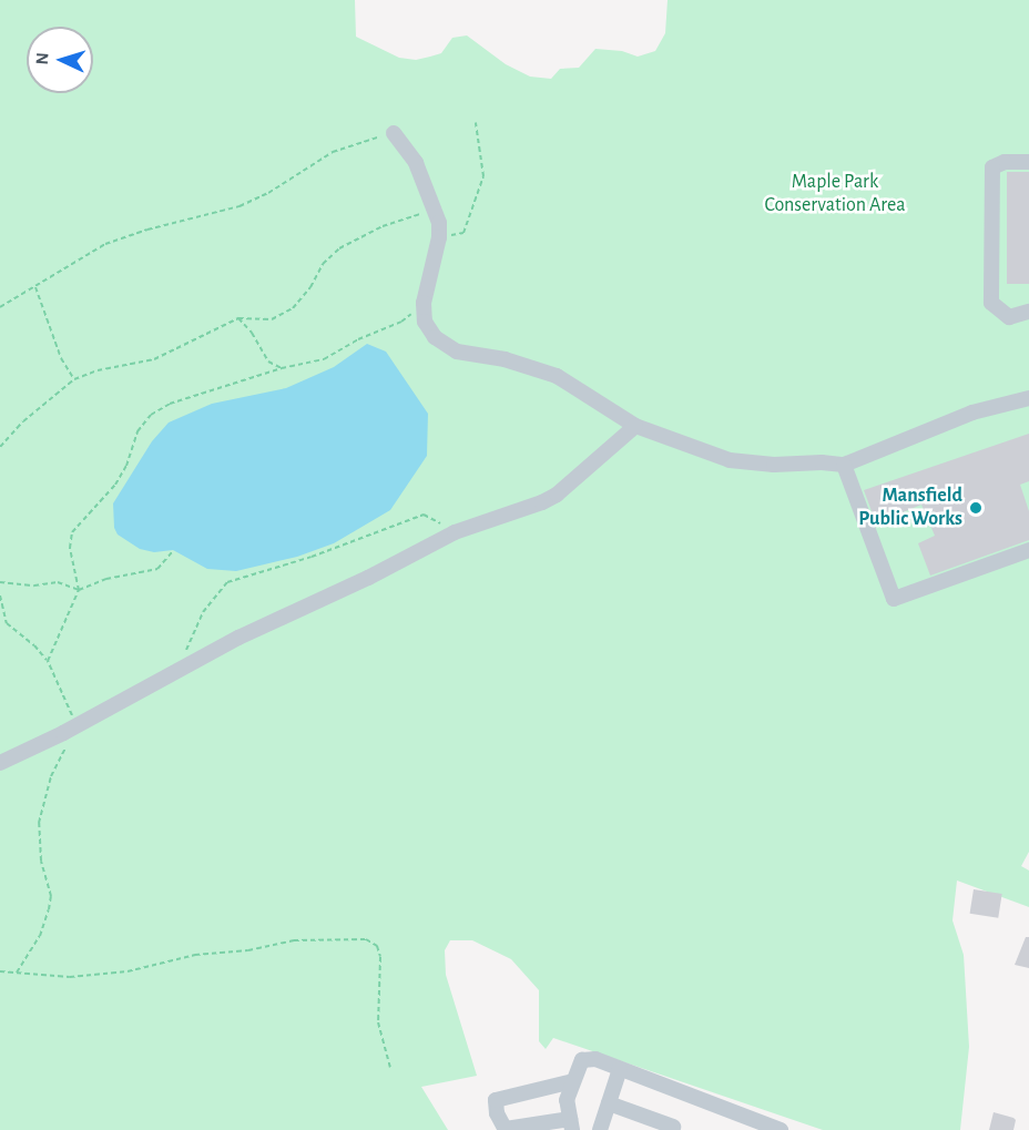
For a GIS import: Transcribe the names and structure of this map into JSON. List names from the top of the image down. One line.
{"parks":["Maple Park Conservation Area"],"places":["Mansfield Public Works"],"north":"left"}
